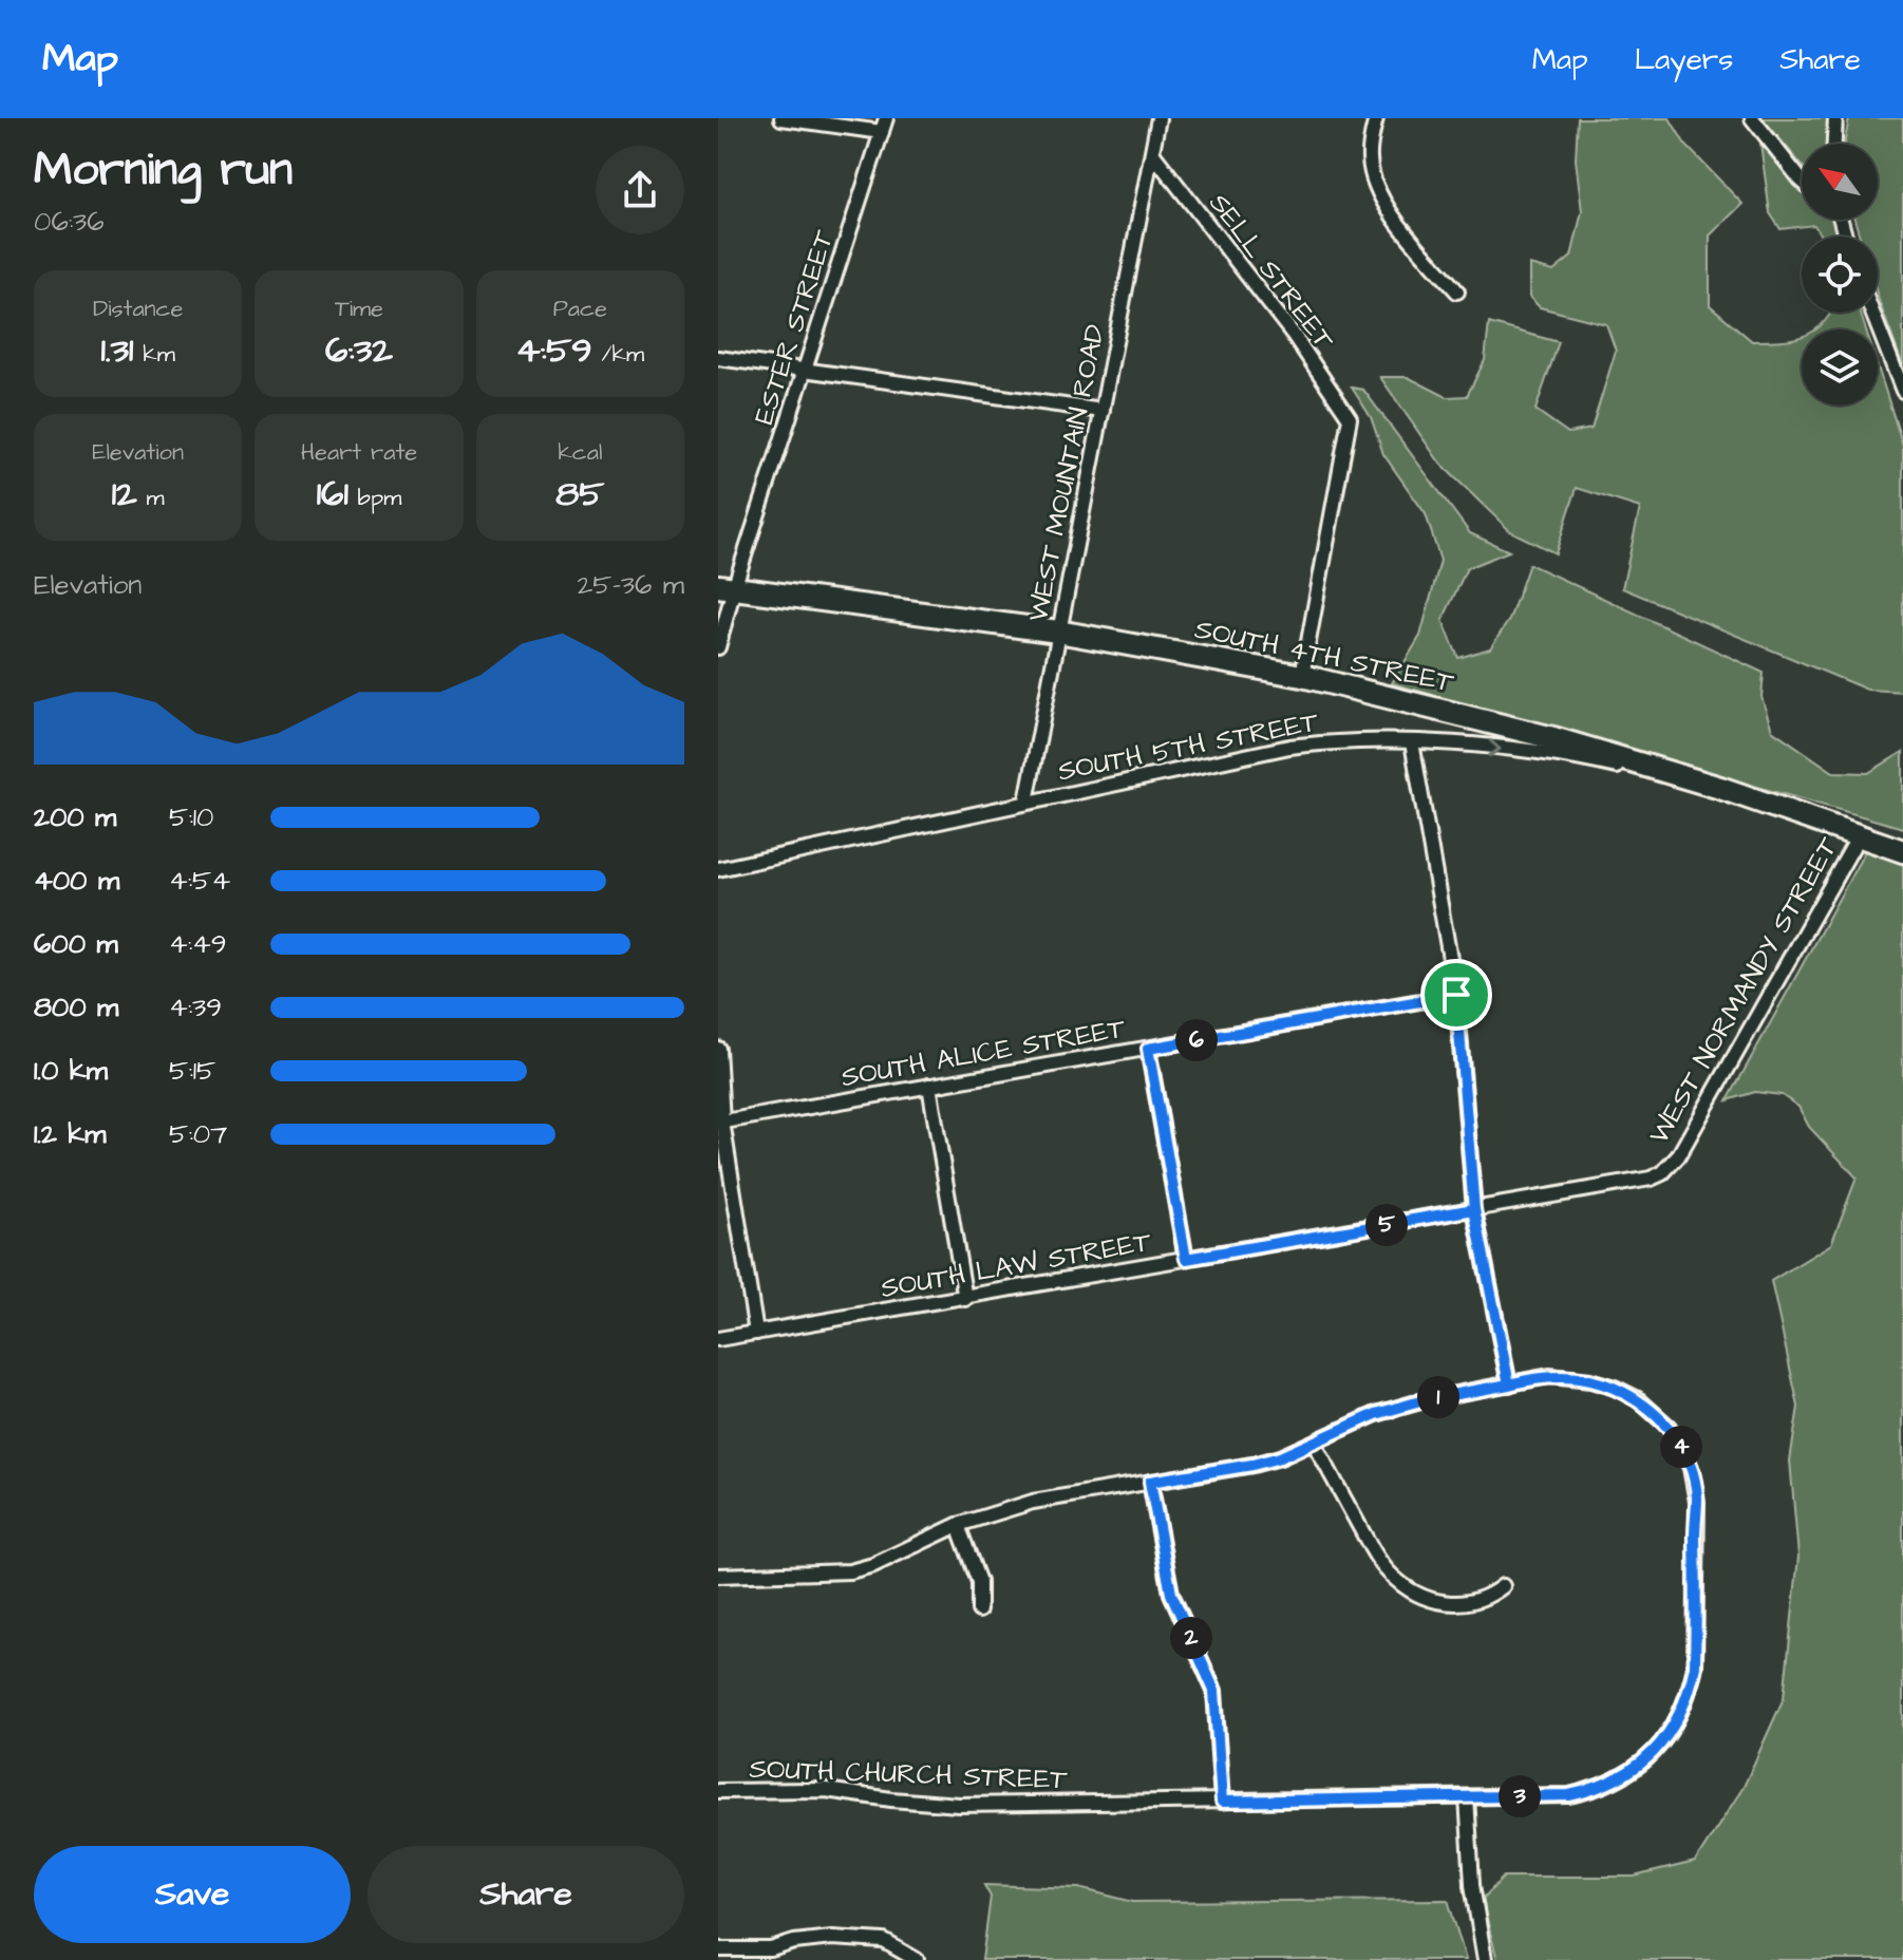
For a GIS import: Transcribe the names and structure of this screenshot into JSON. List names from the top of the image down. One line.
{"streets":{"main road":["SOUTH 4TH STREET"],"street":["SELL STREET","ESTER STREET","WEST MOUNTAIN ROAD","SOUTH 5TH STREET","WEST NORMANDY STREET","SOUTH ALICE STREET","SOUTH LAW STREET","SOUTH CHURCH STREET"]},"crossings":[["SELL STREET","WEST MOUNTAIN ROAD"],["SELL STREET","SOUTH 4TH STREET"],["ESTER STREET","SOUTH 4TH STREET"],["WEST MOUNTAIN ROAD","SOUTH 4TH STREET"],["WEST MOUNTAIN ROAD","SOUTH 5TH STREET"],["SOUTH 4TH STREET","SOUTH 5TH STREET"],["SOUTH 4TH STREET","WEST NORMANDY STREET"],["WEST NORMANDY STREET","SOUTH LAW STREET"]],"north":"top left","page":{"header":"Map","nav":["Map","Layers","Share"],"heading":["Morning run","06:36"],"stats":[["Distance","1.31 km"],["Time","6:32"],["Pace","4:59 /km"],["Elevation","12 m"],["Heart rate","161 bpm"],["kcal","85"]],"chart":["Elevation","25–36 m"],"list":[{"name":"200 m","note":"5:10"},{"name":"400 m","note":"4:54"},{"name":"600 m","note":"4:49"},{"name":"800 m","note":"4:39"},{"name":"1.0 km","note":"5:15"},{"name":"1.2 km","note":"5:07"}],"pins":["6","5","1","4","2","3"],"buttons":["Save","Share"]}}
